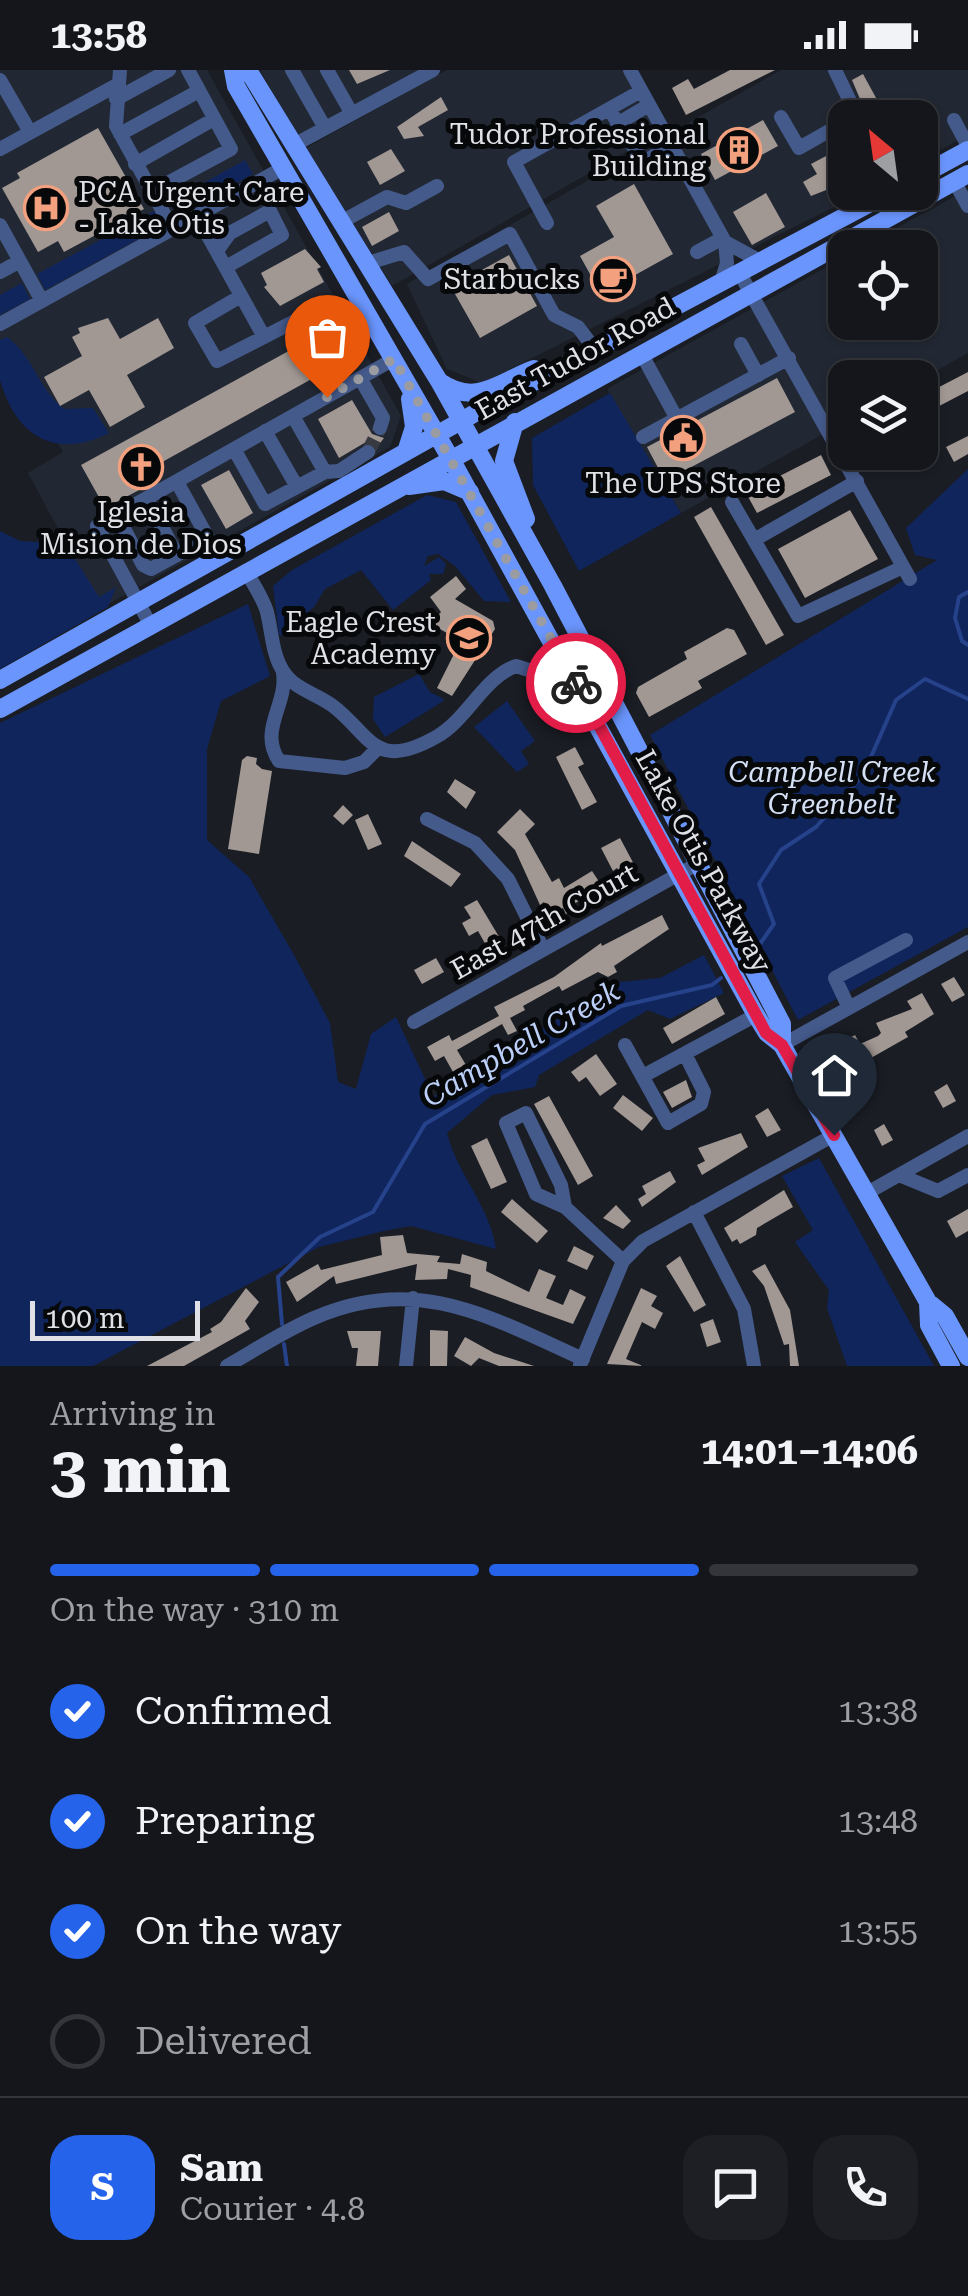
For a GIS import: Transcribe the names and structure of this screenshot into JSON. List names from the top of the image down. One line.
{"streets":{"main road":["East Tudor Road","Lake Otis Parkway"],"street":["East 47th Court"]},"crossings":[["East Tudor Road","Lake Otis Parkway"],["Lake Otis Parkway","East 47th Court"]],"water":["Campbell Creek"],"parks":["Campbell Creek Greenbelt"],"places":{"building":["Tudor Professional Building"],"hospital":["PCA Urgent Care - Lake Otis"],"cafe":["Starbucks"],"public building":["The UPS Store"],"church":["Iglesia Mision de Dios"],"school or university":["Eagle Crest Academy"]},"scale_bar":"100 m","north":"top left","page":{"status":"13:58","scale":"100 m","heading":["3 min","Arriving in","14:01–14:06"],"panel":["Sam","Courier · 4.8"],"bar":"On the way · 310 m","list":[["Confirmed","13:38"],["Preparing","13:48"],["On the way","13:55"],"Delivered"],"round":"S"}}
